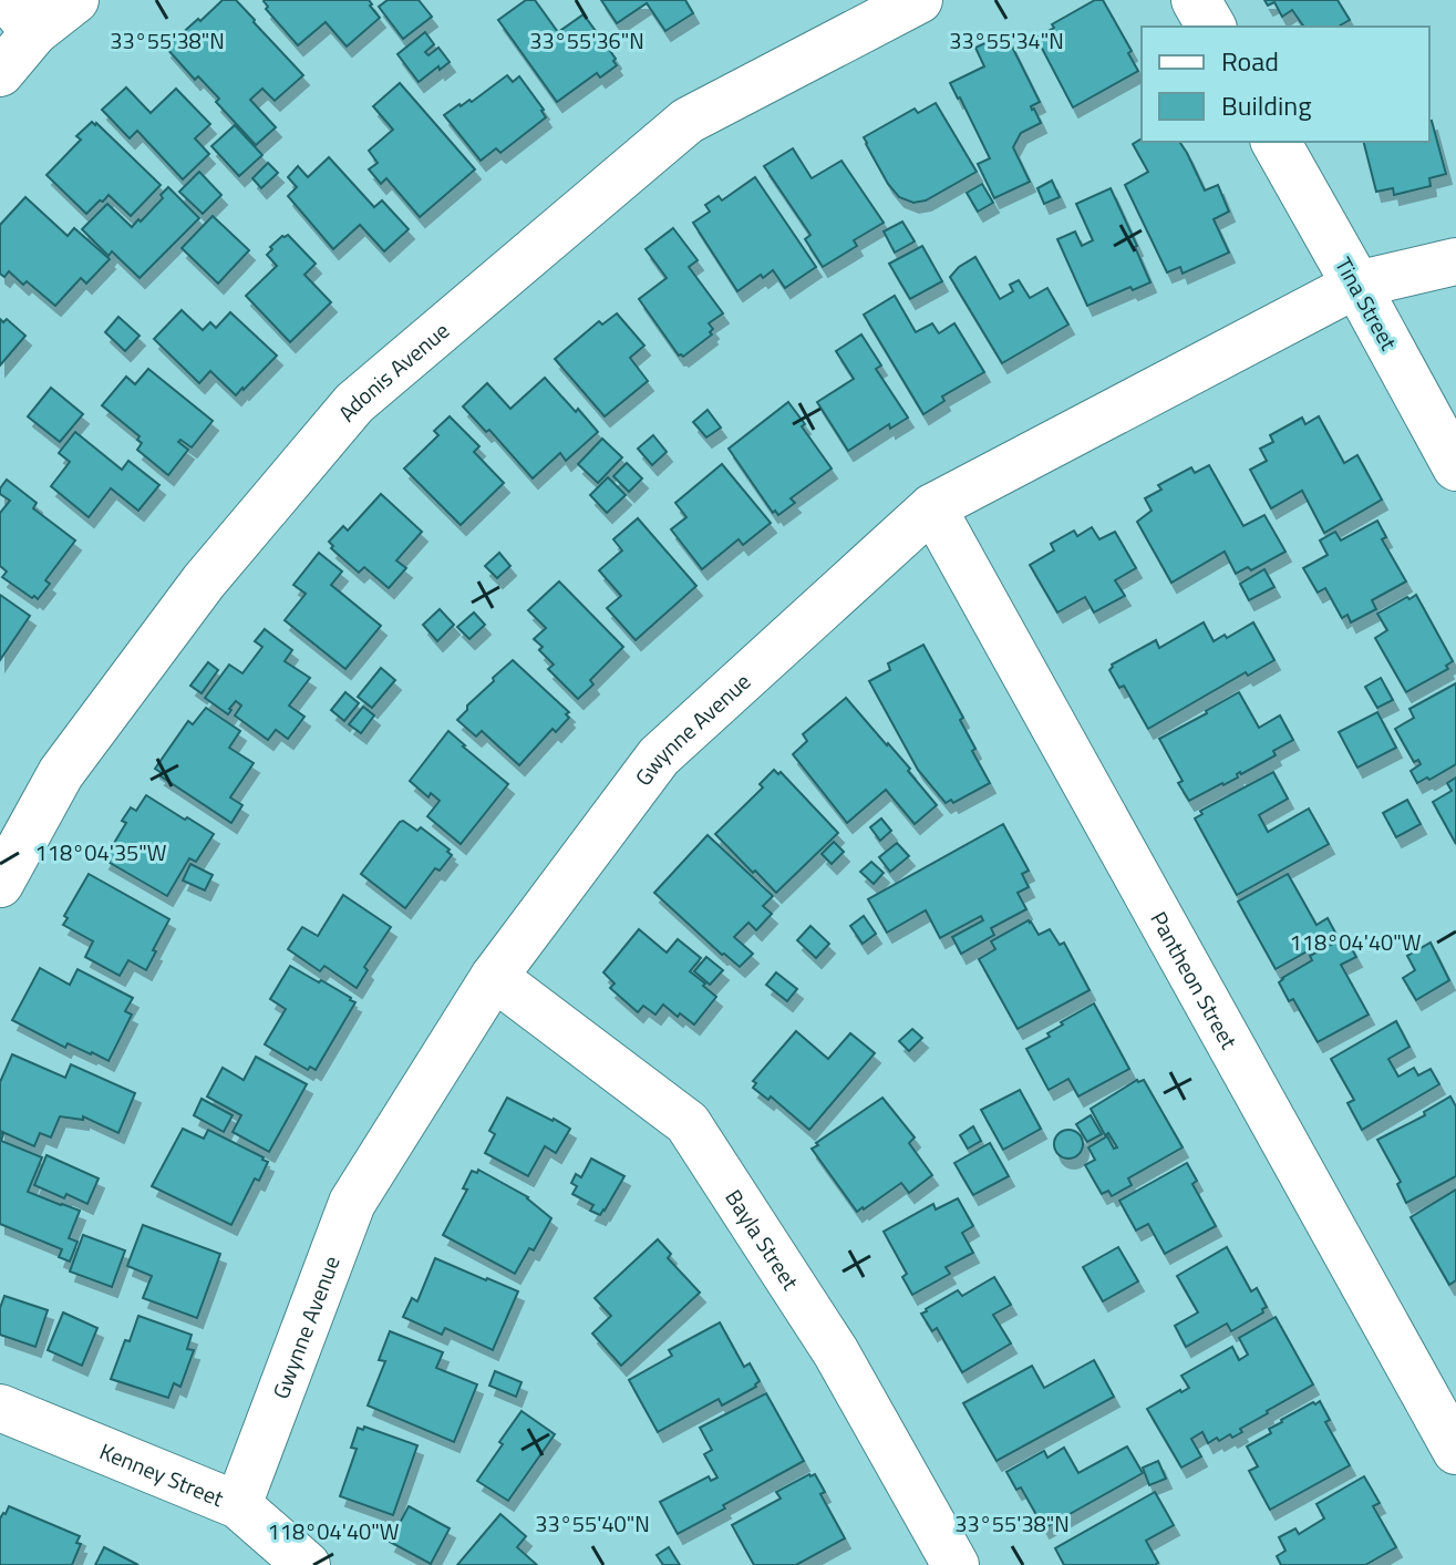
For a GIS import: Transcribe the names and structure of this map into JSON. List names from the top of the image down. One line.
{"streets":{"street":["Tina Street","Adonis Avenue","Gwynne Avenue","Pantheon Street","Bayla Street","Kenney Street"]},"crossings":[["Tina Street","Gwynne Avenue"],["Gwynne Avenue","Pantheon Street"],["Gwynne Avenue","Bayla Street"],["Gwynne Avenue","Kenney Street"]],"legend":["Road","Building"],"coordinates":["33°55'38\"N","33°55'36\"N","33°55'34\"N","118°04'35\"W","118°04'40\"W","33°55'40\"N"]}
